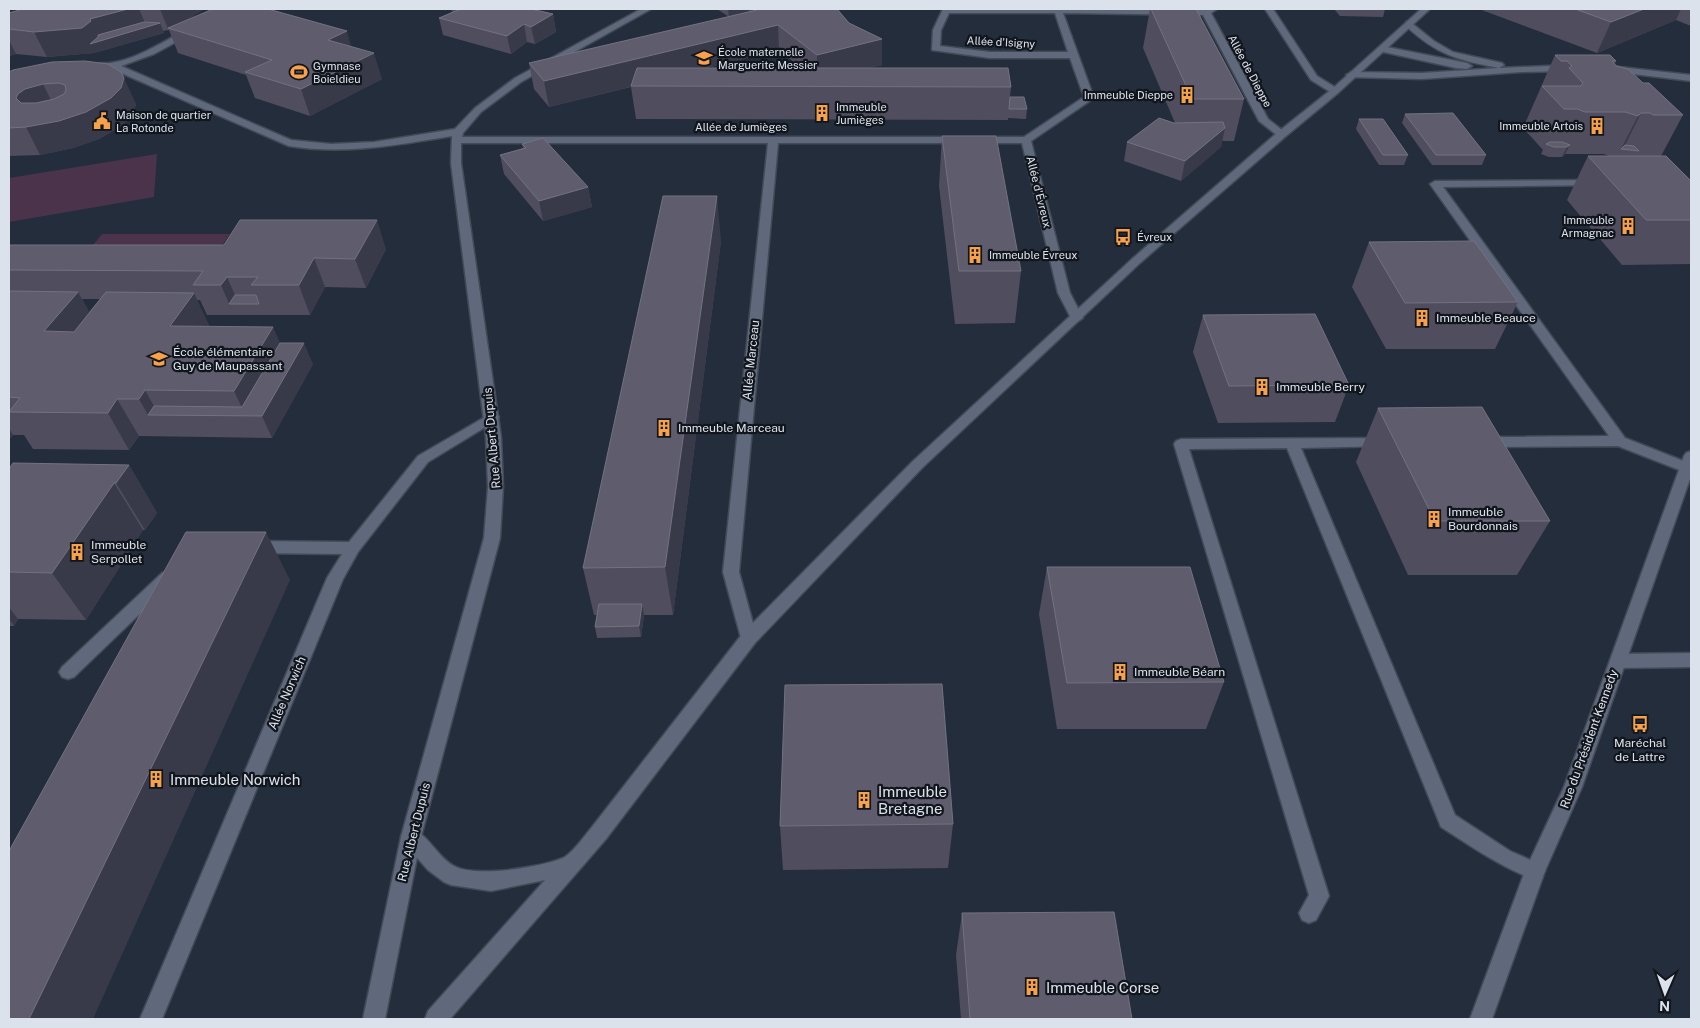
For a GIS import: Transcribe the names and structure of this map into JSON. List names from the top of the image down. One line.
{"streets":{"street":["Allée d'Isigny","Allée de Dieppe","Allée de Jumièges","Allée d'Évreux","Allée Marceau","Rue Albert Dupuis","Allée Norwich","Rue du Président Kennedy"]},"crossings":[["Allée d'Isigny","Allée de Dieppe"],["Allée d'Isigny","Allée d'Évreux"],["Allée de Jumièges","Allée d'Évreux"],["Allée de Jumièges","Allée Marceau"],["Allée de Jumièges","Rue Albert Dupuis"],["Rue Albert Dupuis","Allée Norwich"]],"places":{"school or university":["École maternelle Marguerite Messier","École élémentaire Guy de Maupassant"],"sports":["Gymnase Boieldieu"],"building":["Immeuble Dieppe","Immeuble Jumièges","Immeuble Artois","Immeuble Armagnac","Immeuble Évreux","Immeuble Beauce","Immeuble Berry","Immeuble Marceau","Immeuble Bourdonnais","Immeuble Serpollet","Immeuble Béarn","Immeuble Norwich","Immeuble Bretagne","Immeuble Corse"],"public building":["Maison de quartier La Rotonde"],"bus stop":["Évreux","Maréchal de Lattre"]},"north":"bottom"}
